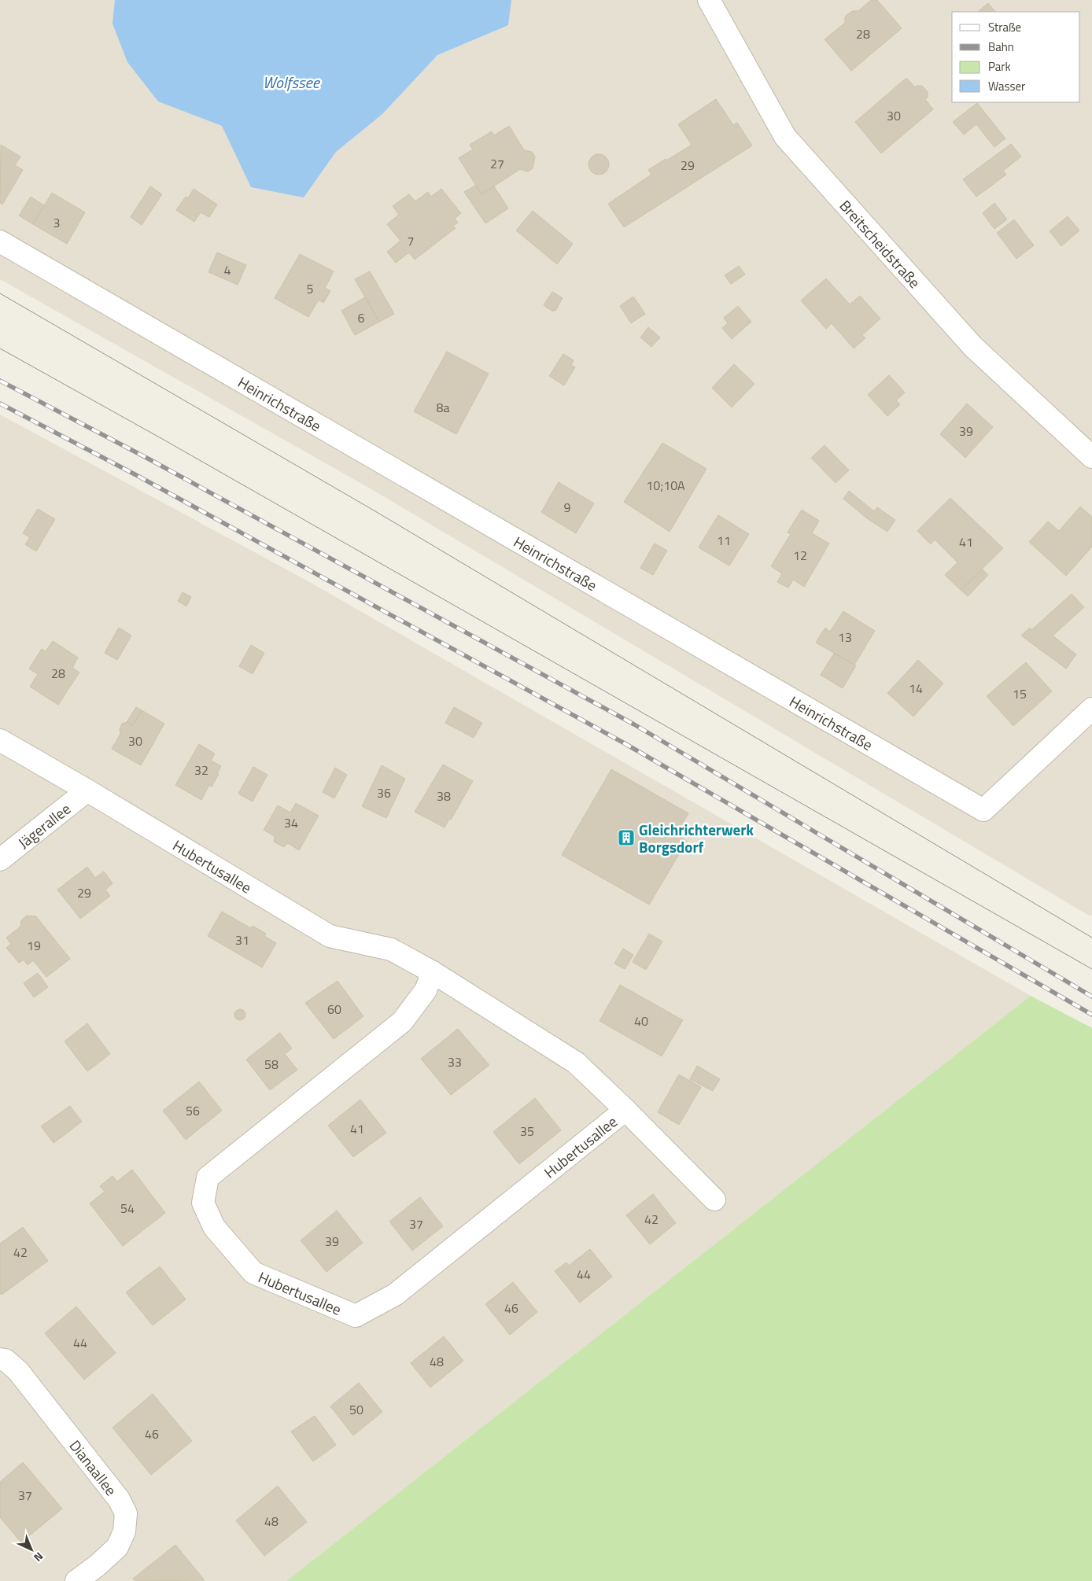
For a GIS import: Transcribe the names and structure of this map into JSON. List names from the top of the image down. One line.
{"streets":{"street":["Breitscheidstraße","Heinrichstraße","Jägerallee","Hubertusallee","Dianaallee"]},"crossings":[["Jägerallee","Hubertusallee"]],"water":["Wolfssee"],"places":{"building":["Gleichrichterwerk Borgsdorf"]},"house_numbers":["28","30","27","29","3","7","4","5","6","8a","39","10;10A","9","11","41","12","13","28","14","15","30","32","36","38","34","29","31","19","60","40","33","58","56","41","35","54","42","37","39","42","44","46","44","48","50","46","37","48"],"legend":["Straße","Bahn","Park","Wasser"],"north":"bottom right"}
